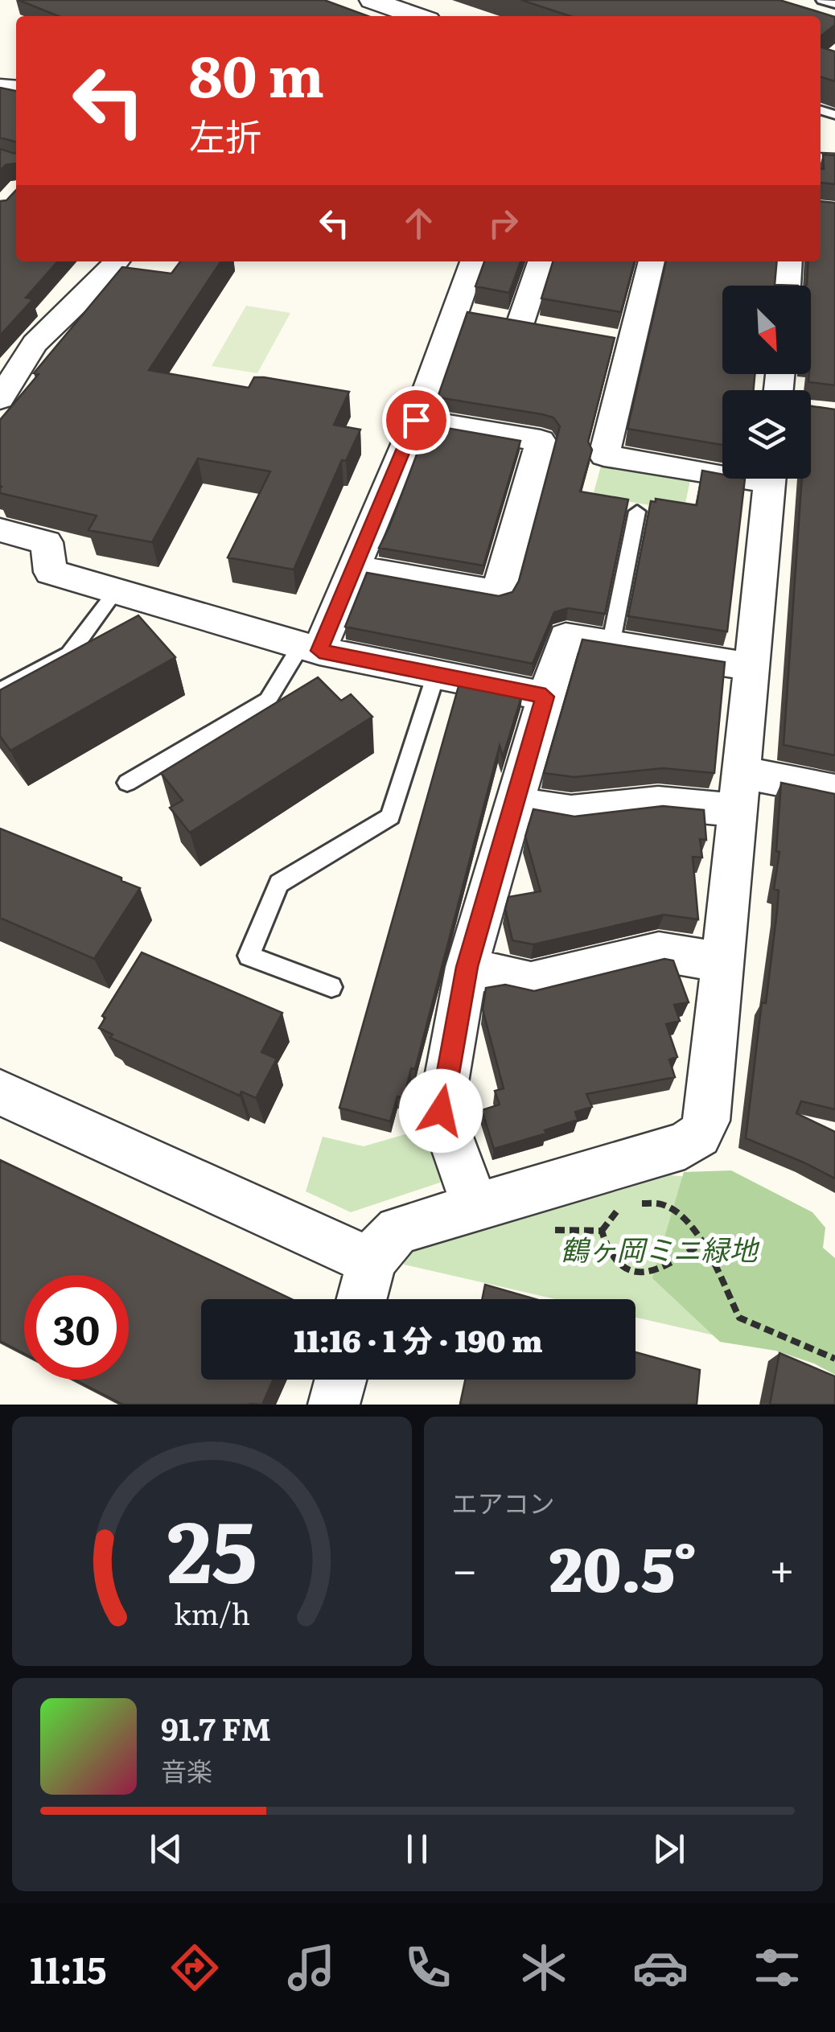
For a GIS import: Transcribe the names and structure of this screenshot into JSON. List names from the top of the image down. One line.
{"parks":["鶴ヶ岡ミニ緑地"],"north":"bottom right","page":{"turn":["80 m","左折"],"limit":"30","trip":"11:16 · 1 分 · 190 m","tile":"エアコン","heat":["−","20.5°","+"],"song":["91.7 FM","音楽"],"tabs":"11:15","gauge":["25","km/h"]}}
